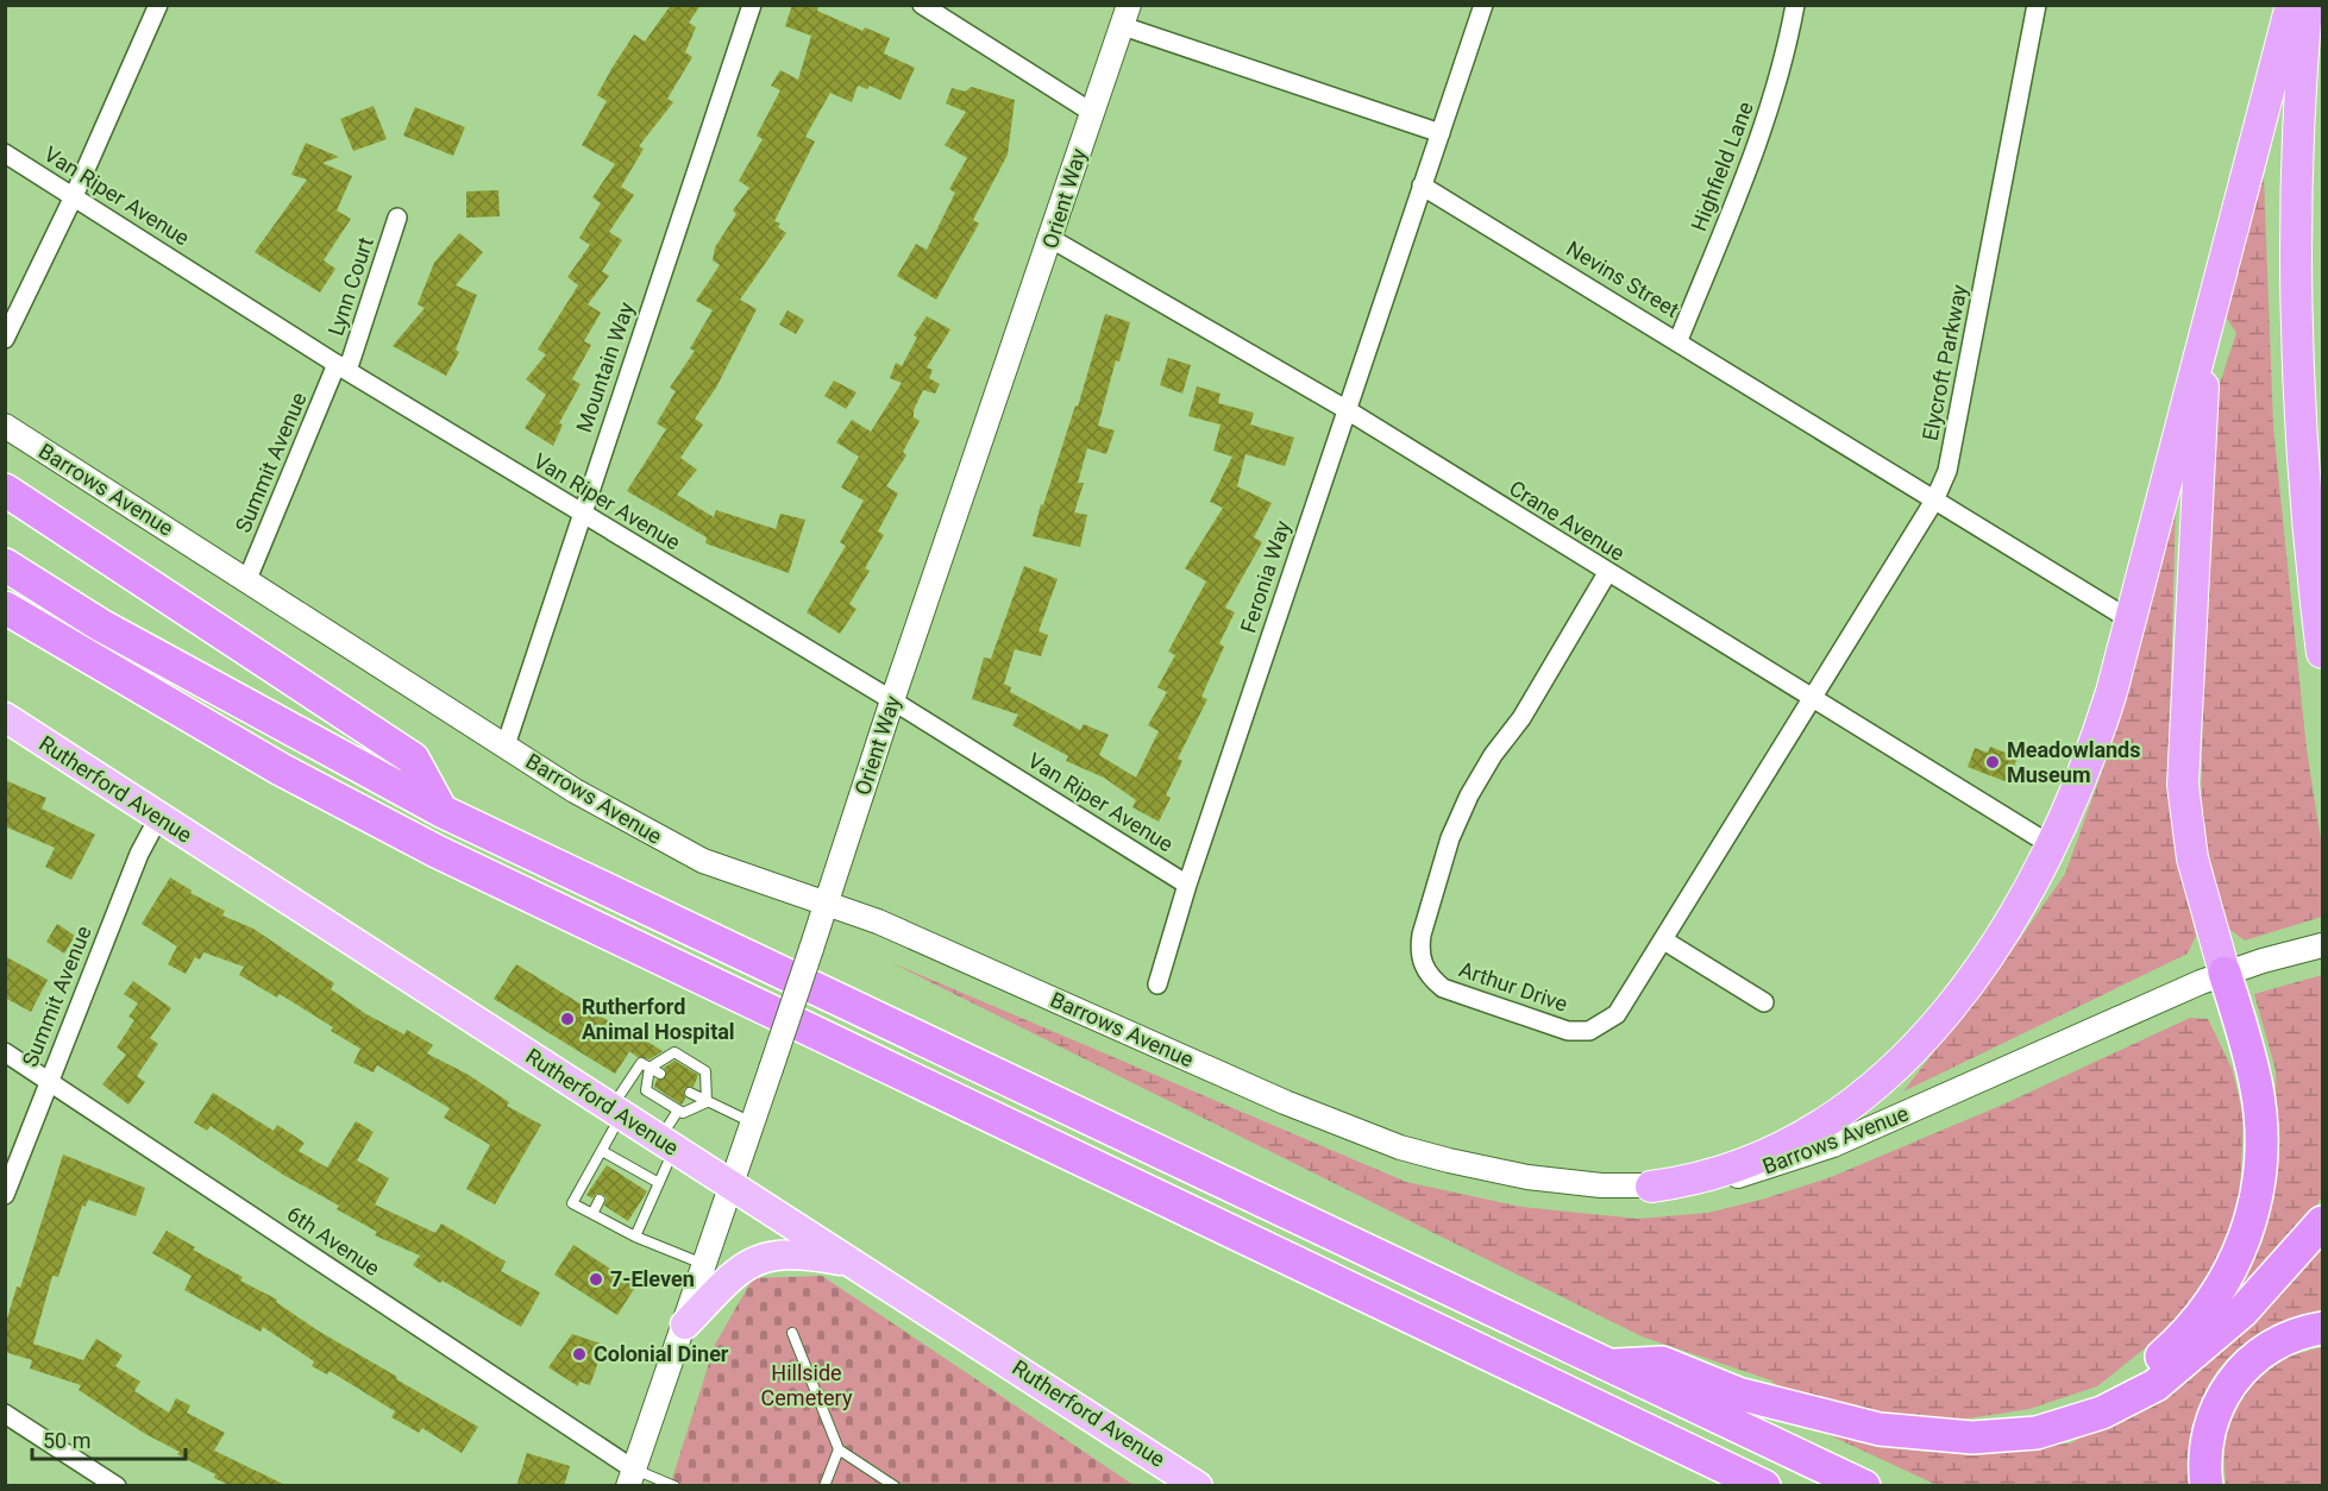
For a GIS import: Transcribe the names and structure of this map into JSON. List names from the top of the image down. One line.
{"streets":{"main road":["Rutherford Avenue"],"street":["Highfield Lane","Van Riper Avenue","Orient Way","Nevins Street","Lynn Court","Elycroft Parkway","Mountain Way","Summit Avenue","Barrows Avenue","Crane Avenue","Feronia Way","Arthur Drive","6th Avenue"]},"crossings":[["Highfield Lane","Nevins Street"],["Van Riper Avenue","Orient Way"],["Van Riper Avenue","Lynn Court"],["Van Riper Avenue","Mountain Way"],["Van Riper Avenue","Summit Avenue"],["Van Riper Avenue","Feronia Way"],["Orient Way","Barrows Avenue"],["Orient Way","Crane Avenue"],["Orient Way","Rutherford Avenue"],["Orient Way","6th Avenue"],["Nevins Street","Elycroft Parkway"],["Nevins Street","Feronia Way"],["Lynn Court","Summit Avenue"],["Elycroft Parkway","Crane Avenue"],["Elycroft Parkway","Arthur Drive"],["Mountain Way","Barrows Avenue"],["Summit Avenue","Barrows Avenue"],["Summit Avenue","Rutherford Avenue"],["Summit Avenue","6th Avenue"],["Crane Avenue","Feronia Way"],["Crane Avenue","Arthur Drive"]],"parks":["Hillside Cemetery"],"places":["Meadowlands Museum","Rutherford Animal Hospital","7-Eleven","Colonial Diner"],"scale_bar":"50 m"}
